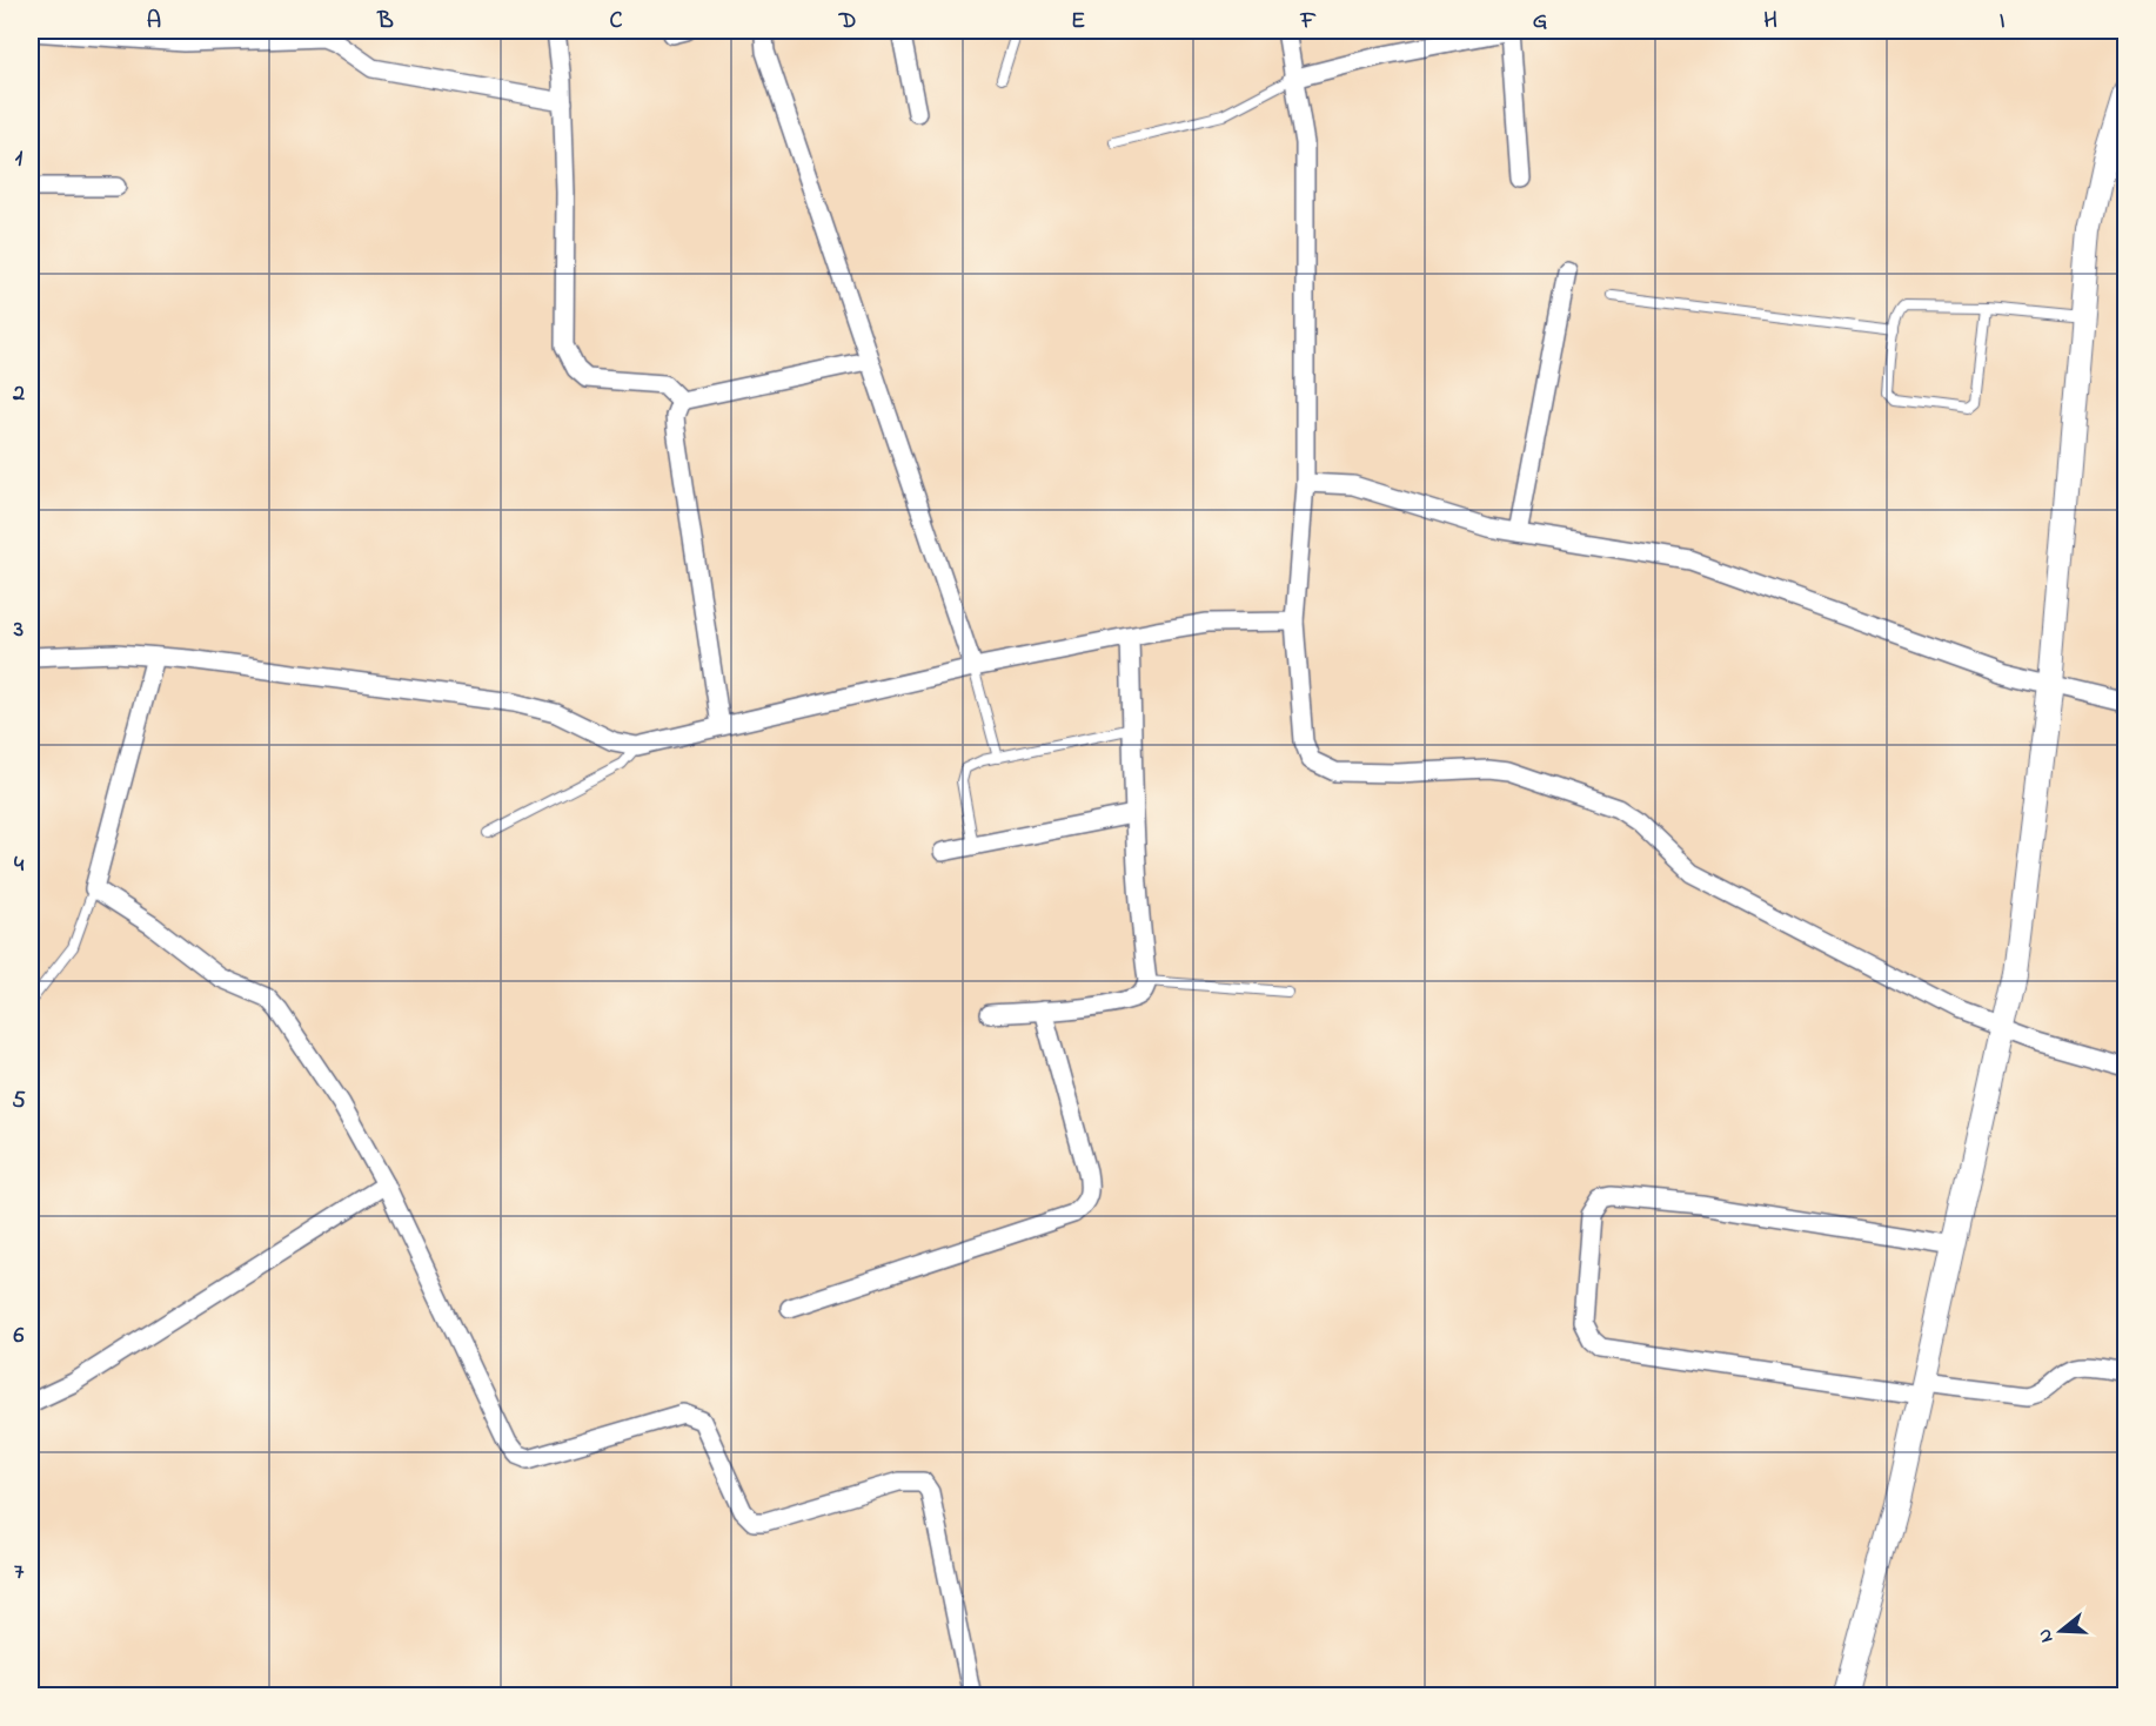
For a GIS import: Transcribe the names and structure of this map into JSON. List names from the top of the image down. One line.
{"north":"left","grid":{"columns":["A","B","C","D","E","F","G","H","I"],"rows":["1","2","3","4","5","6","7"]}}
